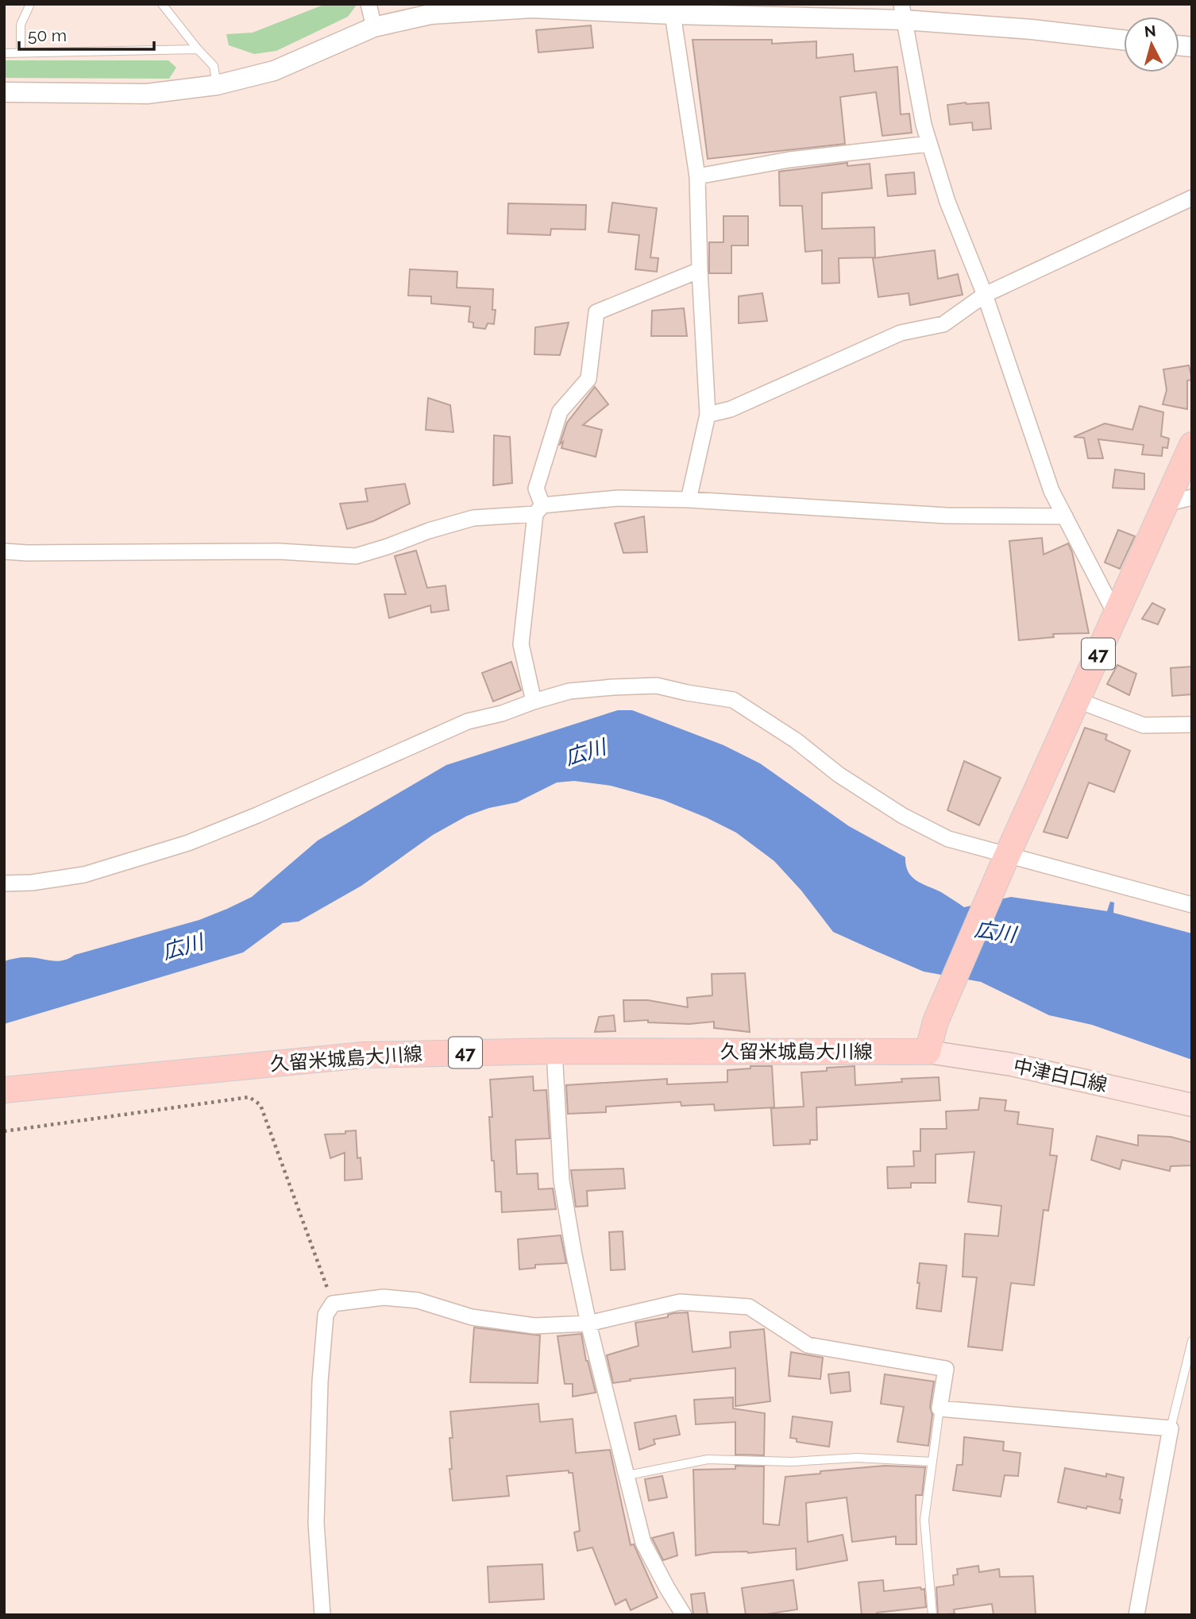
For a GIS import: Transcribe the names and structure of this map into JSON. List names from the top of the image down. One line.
{"streets":{"main road":["47","久留米城島大川線","中津白口線"]},"crossings":[["47","久留米城島大川線"],["47","中津白口線"],["久留米城島大川線","中津白口線"]],"water":["広川"],"scale_bar":"50 m","north":"top"}
